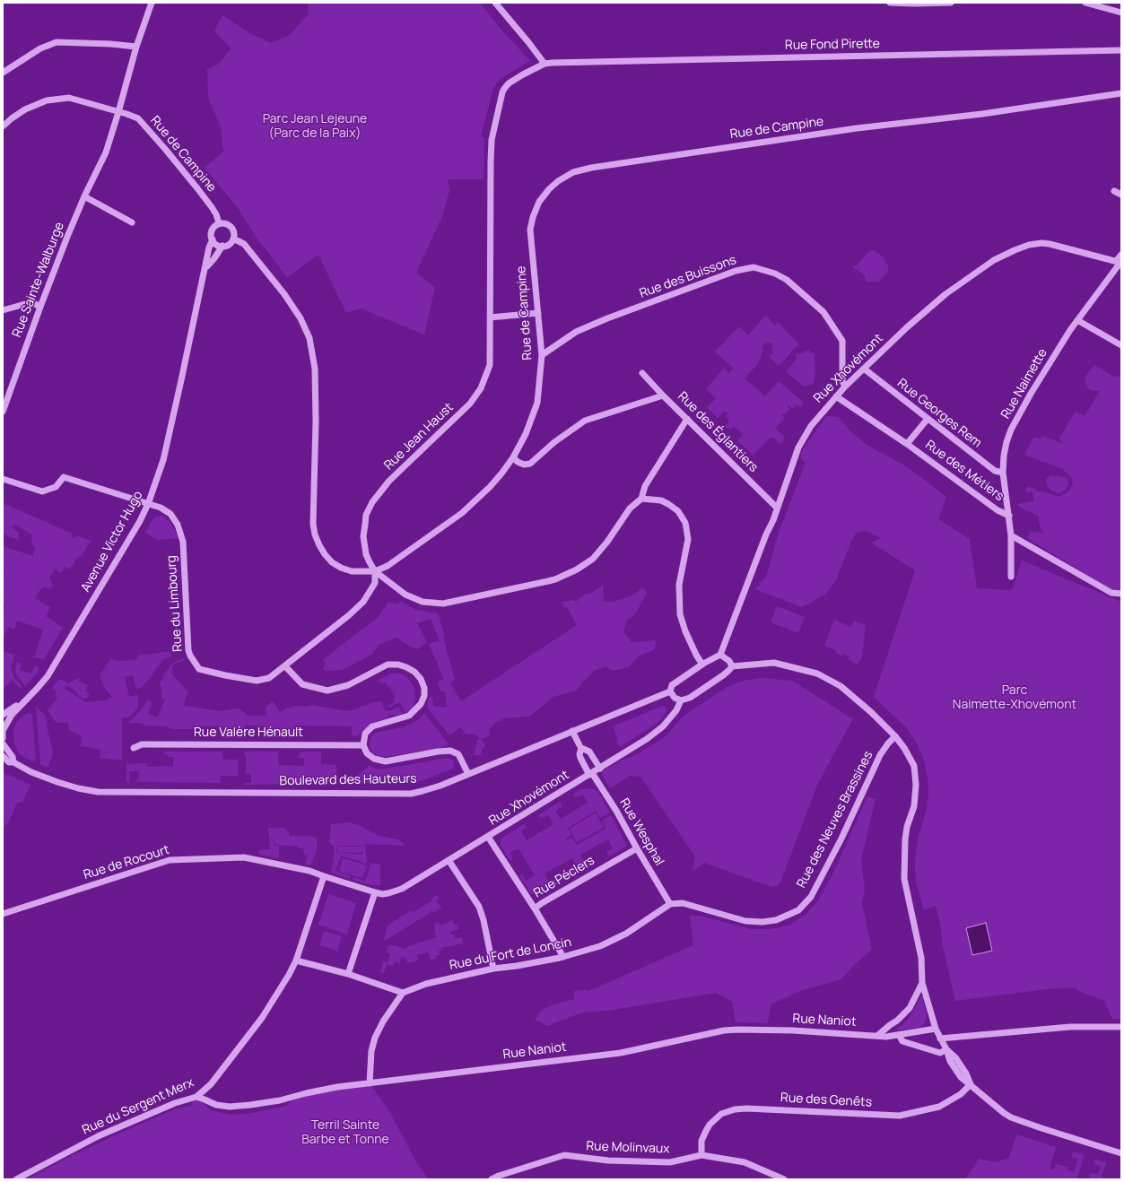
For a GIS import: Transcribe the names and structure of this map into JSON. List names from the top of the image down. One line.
{"streets":{"street":["Rue Fond Pirette","Rue de Campine","Rue des Buissons","Rue Sainte-Walburge","Rue Xhovémont","Rue Naimette","Rue Georges Rem","Rue des Églantiers","Rue Jean Haust","Rue des Métiers","Avenue Victor Hugo","Rue du Limbourg","Rue Valère Hénault","Boulevard des Hauteurs","Rue des Neuves Brassines","Rue Wesphal","Rue de Rocourt","Rue Péclers","Rue du Fort de Loncin","Rue Naniot","Rue des Genêts","Rue du Sergent Merx","Rue Molinvaux"]},"crossings":[["Rue Fond Pirette","Rue Jean Haust"],["Rue de Campine","Rue des Buissons"],["Rue de Campine","Rue Sainte-Walburge"],["Rue de Campine","Rue Jean Haust"],["Rue de Campine","Avenue Victor Hugo"],["Rue de Campine","Rue du Limbourg"],["Rue des Buissons","Rue Xhovémont"],["Rue Xhovémont","Rue Naimette"],["Rue Xhovémont","Rue Georges Rem"],["Rue Xhovémont","Rue des Églantiers"],["Rue Xhovémont","Rue des Métiers"],["Rue Xhovémont","Rue Wesphal"],["Rue Xhovémont","Rue de Rocourt"],["Rue Naimette","Rue Georges Rem"],["Rue Naimette","Rue des Métiers"],["Rue Georges Rem","Rue des Métiers"],["Rue Jean Haust","Rue du Limbourg"],["Avenue Victor Hugo","Rue du Limbourg"],["Rue des Neuves Brassines","Rue Wesphal"],["Rue des Neuves Brassines","Rue du Fort de Loncin"],["Rue Wesphal","Rue Péclers"],["Rue Wesphal","Rue du Fort de Loncin"],["Rue de Rocourt","Rue du Sergent Merx"],["Rue Péclers","Rue du Fort de Loncin"],["Rue Naniot","Rue du Sergent Merx"],["Rue des Genêts","Rue Molinvaux"]],"parks":["Parc Jean Lejeune (Parc de la Paix)","Parc Naimette-Xhovémont","Terril Sainte Barbe et Tonne"]}
